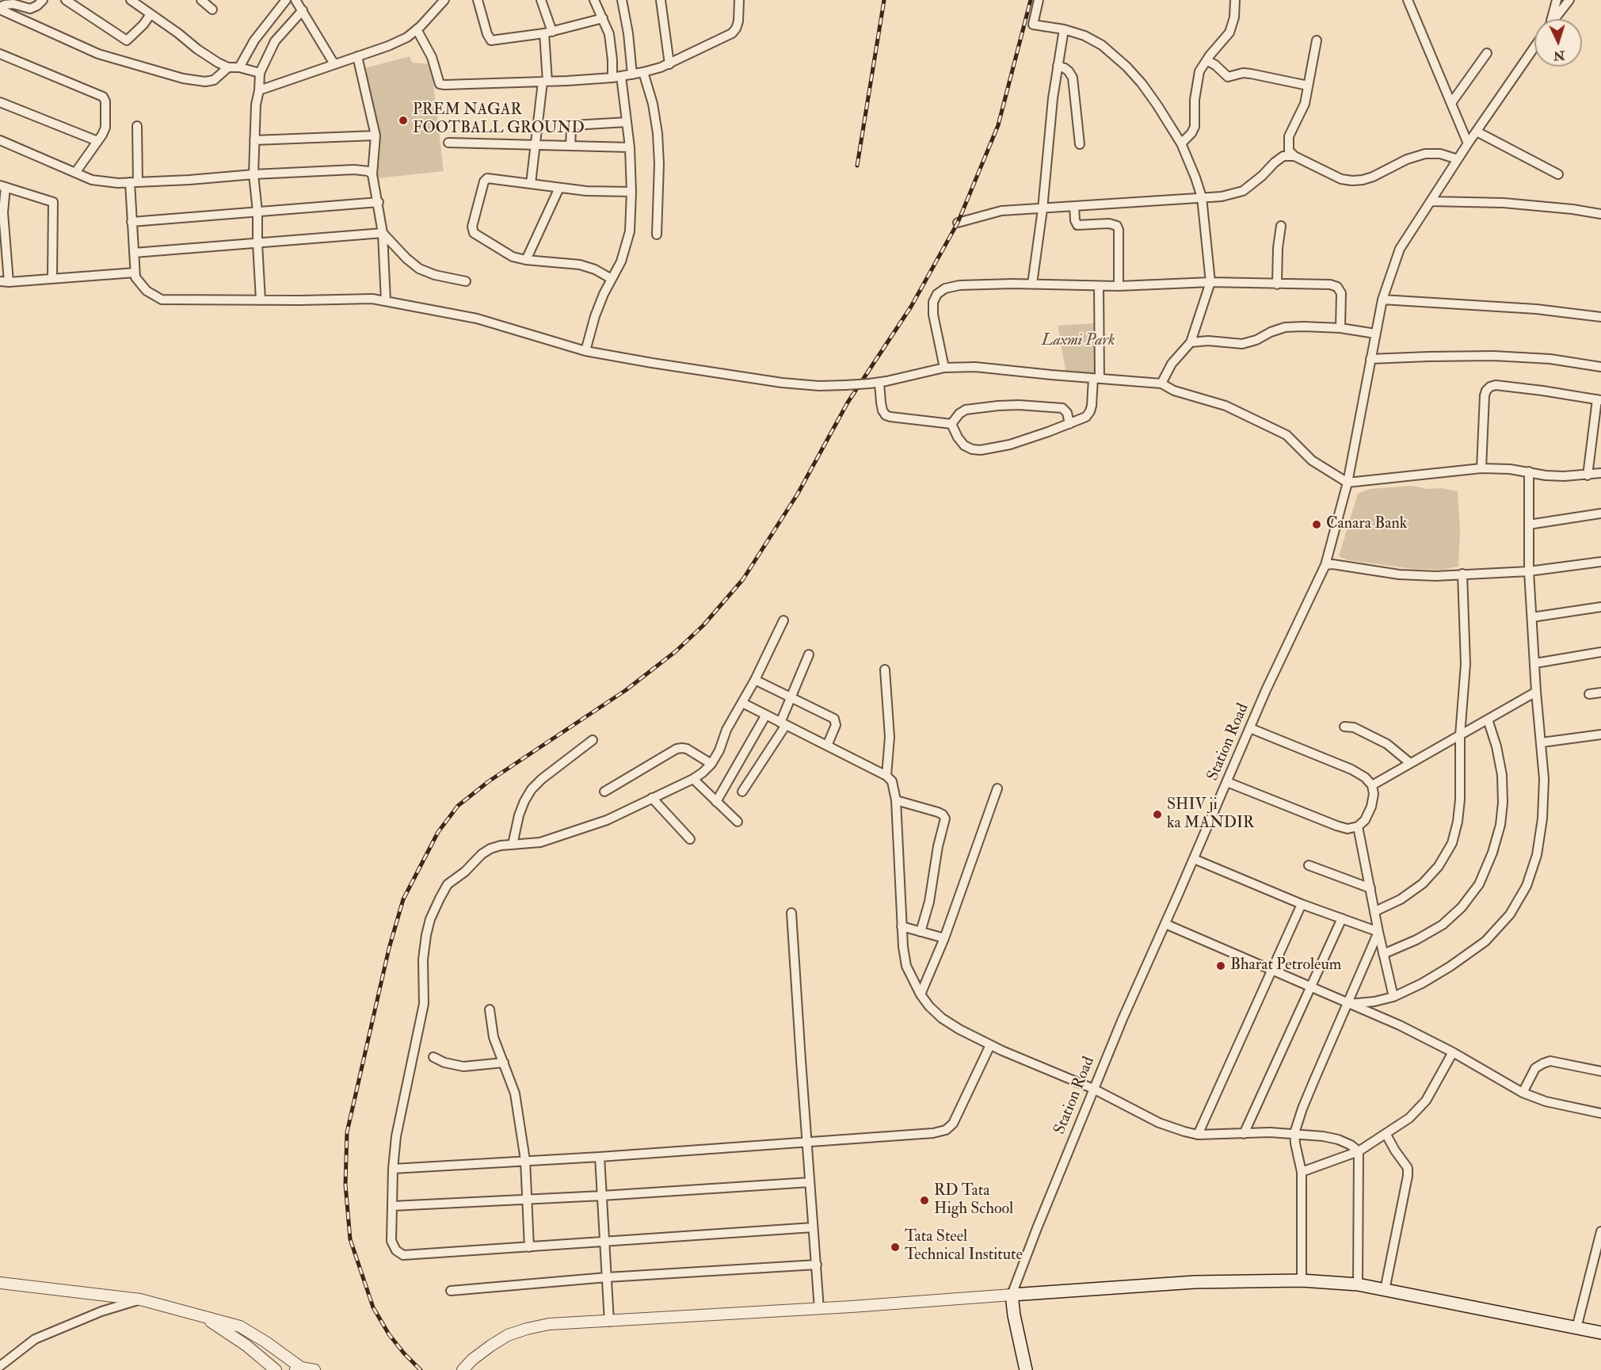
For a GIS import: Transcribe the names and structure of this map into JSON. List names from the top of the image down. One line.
{"streets":{"street":["Station Road"]},"parks":["Laxmi Park"],"places":["PREM NAGAR FOOTBALL GROUND","Canara Bank","SHIV ji ka MANDIR","Bharat Petroleum","RD Tata High School","Tata Steel Technical Institute"],"north":"bottom"}
